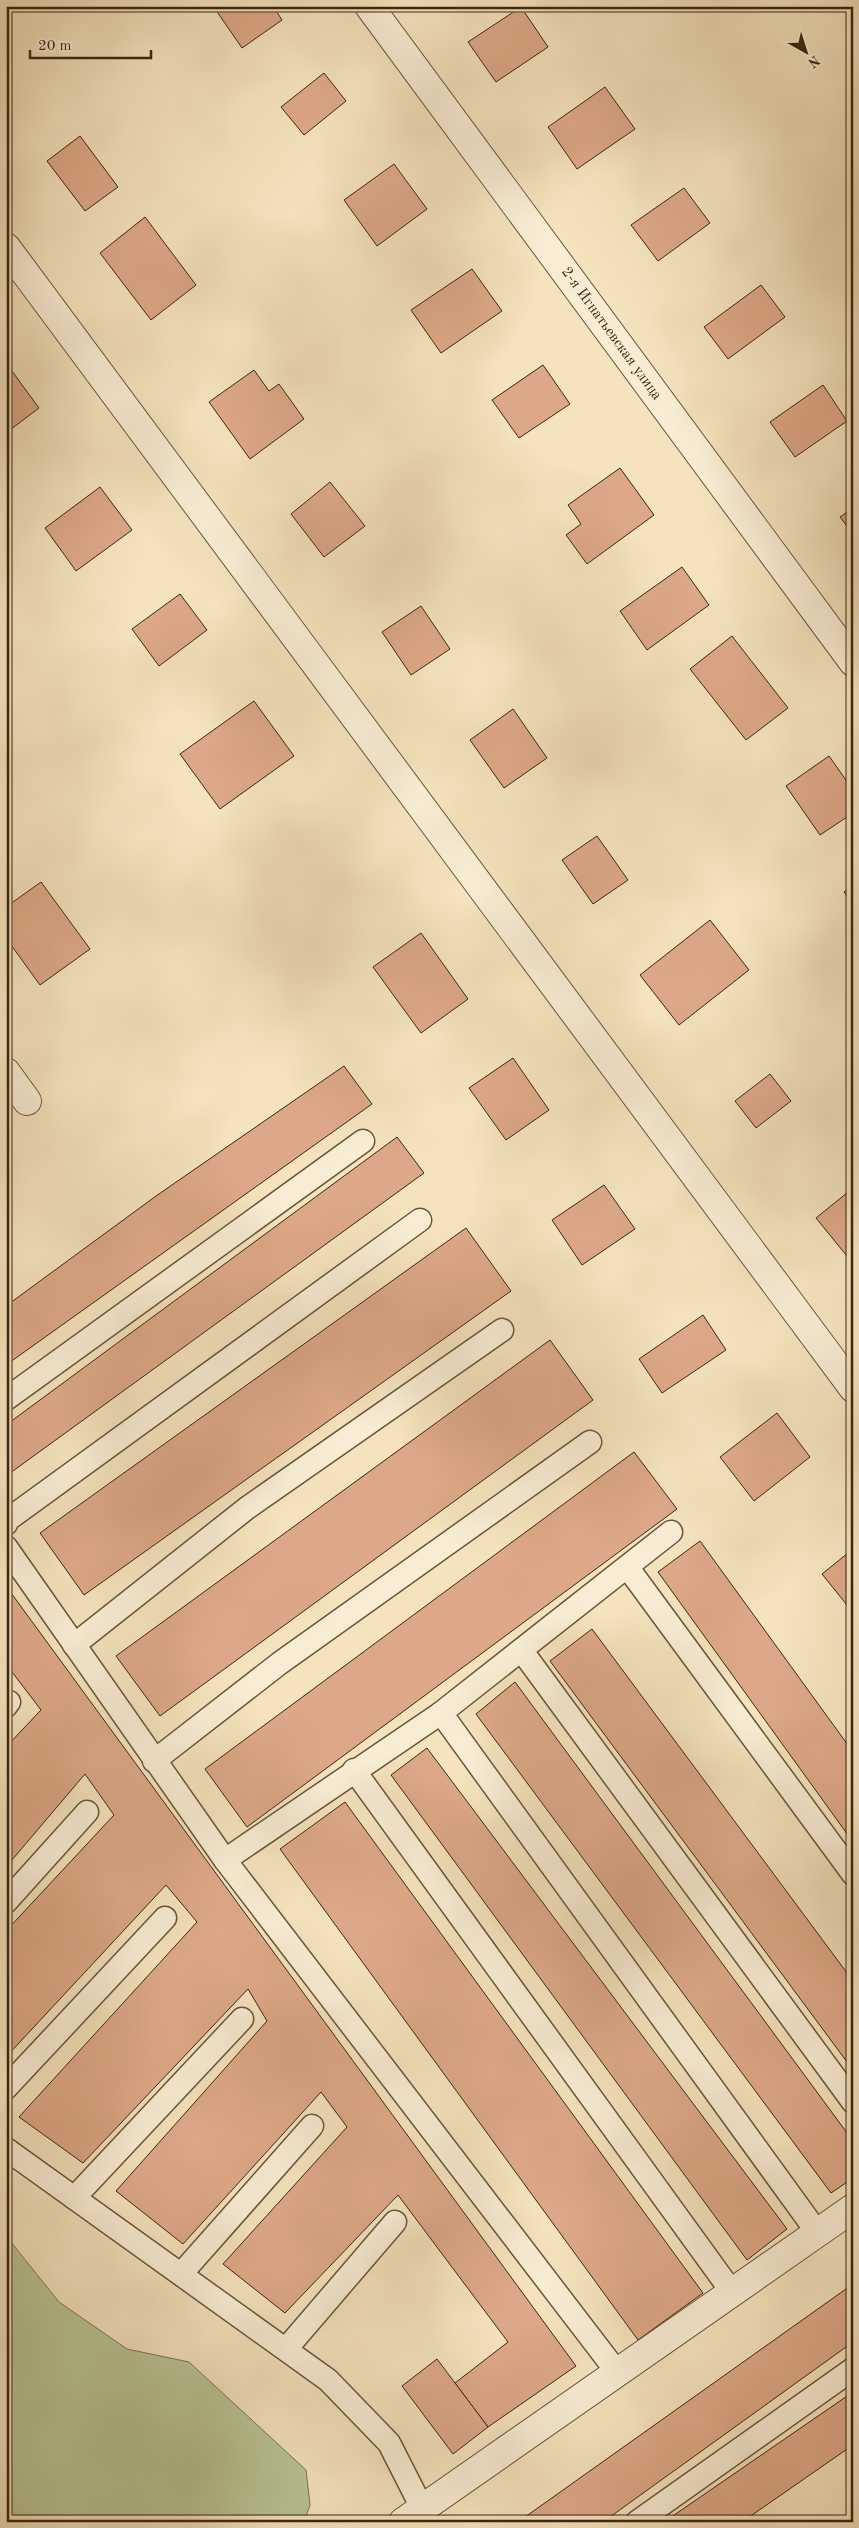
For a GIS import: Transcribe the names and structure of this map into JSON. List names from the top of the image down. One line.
{"streets":{"street":["2-я Игнатьевская улица"]},"scale_bar":"20 m","north":"bottom right"}
